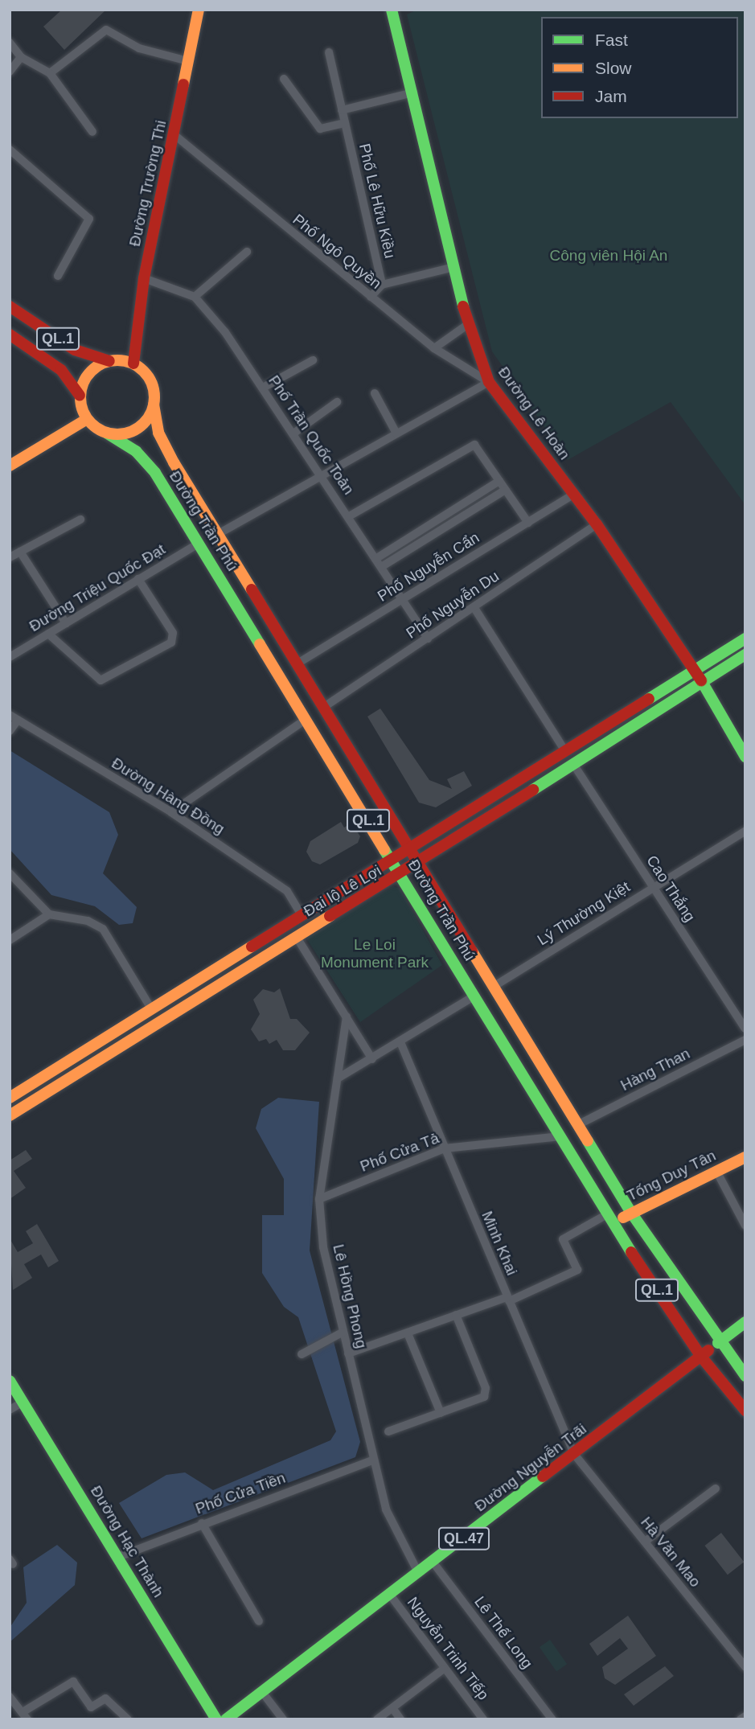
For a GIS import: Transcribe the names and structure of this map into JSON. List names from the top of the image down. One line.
{"streets":{"main road":["Đường Trường Thi","QL.1","Đường Lê Hoàn","Đường Trần Phú","Đại lộ Lê Lợi","Tống Duy Tân","Đường Nguyễn Trãi","QL.47","Đường Hạc Thành"],"street":["Phố Lê Hữu Kiều","Phố Ngô Quyền","Phố Trần Quốc Toản","Phố Nguyễn Cẩn","Đường Triệu Quốc Đạt","Phố Nguyễn Du","Đường Hàng Đồng","Cao Thắng","Lý Thường Kiệt","Hàng Than","Phố Cửa Tả","Minh Khai","Lê Hồng Phong","Phố Cửa Tiền","Hà Văn Mao","Lê Thế Long","Nguyễn Trinh Tiếp"]},"crossings":[["Đường Trường Thi","Phố Ngô Quyền"],["Đường Trường Thi","QL.1"],["Đường Trường Thi","Đường Trần Phú"],["Phố Ngô Quyền","Đường Lê Hoàn"],["QL.1","Đường Trần Phú"],["Đường Lê Hoàn","Phố Nguyễn Cẩn"],["Đường Lê Hoàn","Phố Nguyễn Du"],["Đường Lê Hoàn","Đại lộ Lê Lợi"],["Phố Trần Quốc Toản","Phố Nguyễn Cẩn"],["Phố Trần Quốc Toản","Phố Nguyễn Du"],["Đường Trần Phú","Phố Nguyễn Cẩn"],["Đường Trần Phú","Đường Triệu Quốc Đạt"],["Đường Trần Phú","Phố Nguyễn Du"],["Đường Trần Phú","Đại lộ Lê Lợi"],["Đường Trần Phú","Lý Thường Kiệt"],["Đường Trần Phú","Hàng Than"],["Đường Trần Phú","Phố Cửa Tả"],["Đường Trần Phú","Tống Duy Tân"],["Đường Trần Phú","Đường Nguyễn Trãi"],["Đường Hàng Đồng","Đại lộ Lê Lợi"],["Cao Thắng","Đại lộ Lê Lợi"],["Cao Thắng","Lý Thường Kiệt"],["Phố Cửa Tả","Minh Khai"],["Phố Cửa Tả","Lê Hồng Phong"],["Minh Khai","Đường Nguyễn Trãi"],["Minh Khai","Hà Văn Mao"],["Lê Hồng Phong","Đường Nguyễn Trãi"],["Lê Hồng Phong","Phố Cửa Tiền"],["Đường Nguyễn Trãi","Hà Văn Mao"],["Đường Nguyễn Trãi","Lê Thế Long"],["Đường Nguyễn Trãi","Nguyễn Trinh Tiếp"],["Phố Cửa Tiền","Đường Hạc Thành"]],"parks":["Công viên Hội An","Le Loi Monument Park"],"legend":["Fast","Slow","Jam"]}
